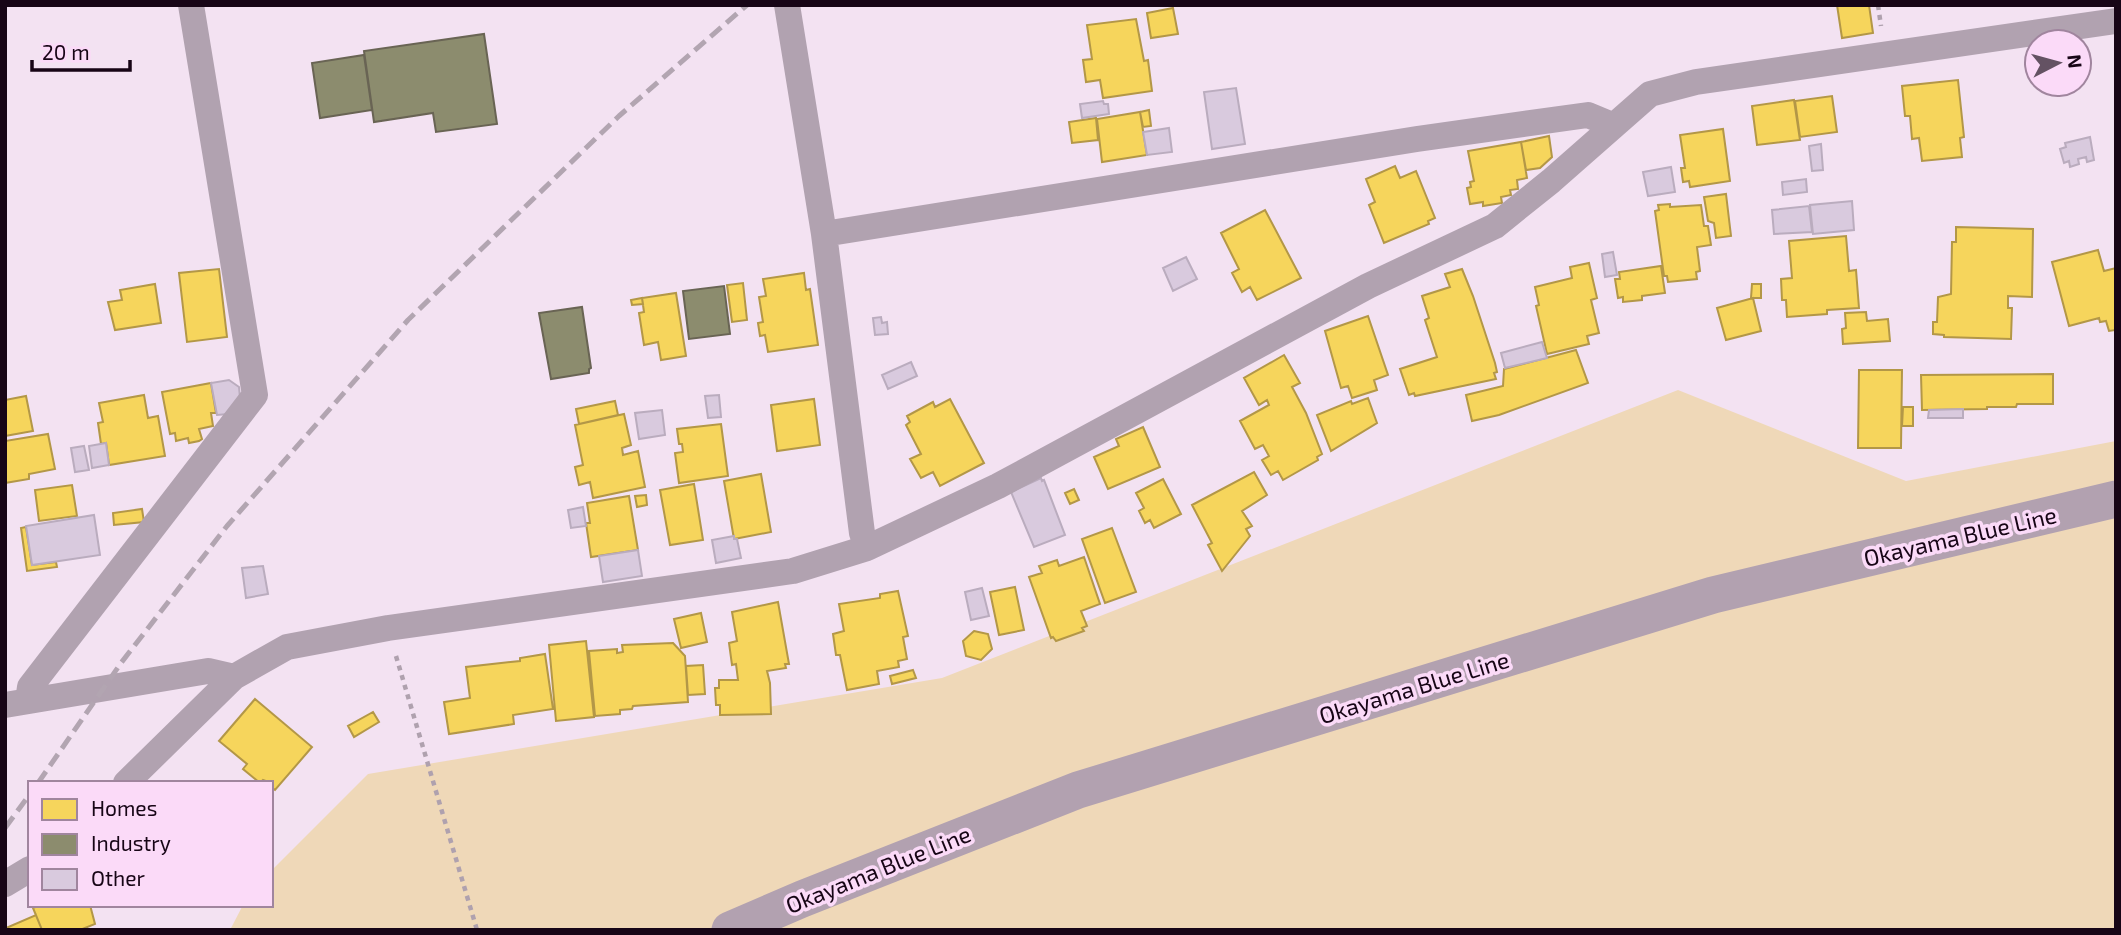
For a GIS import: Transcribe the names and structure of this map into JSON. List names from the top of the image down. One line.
{"streets":{"main road":["Okayama Blue Line"]},"legend":["Homes","Industry","Other"],"scale_bar":"20 m","north":"right"}
